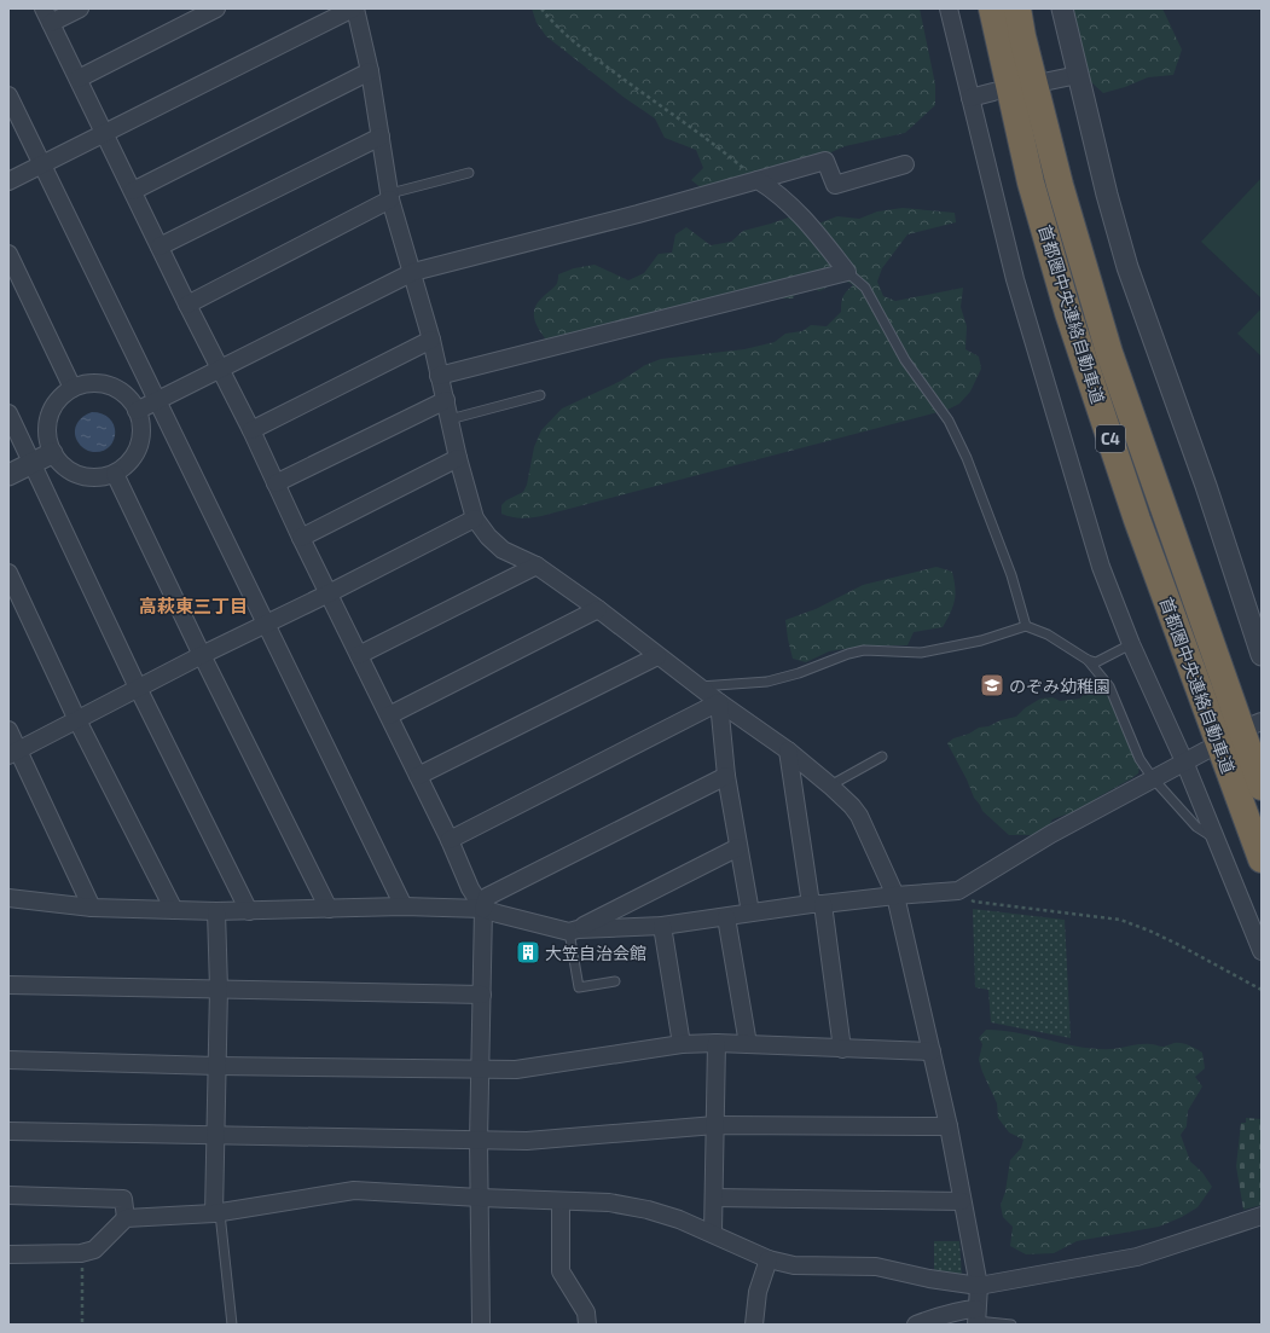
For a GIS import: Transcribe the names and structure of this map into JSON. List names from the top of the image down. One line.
{"streets":{"highway":["首都圏中央連絡自動車道","C4"]},"districts":["高萩東三丁目"],"places":{"school or university":["のぞみ幼稚園"],"building":["大笠自治会館"]}}
